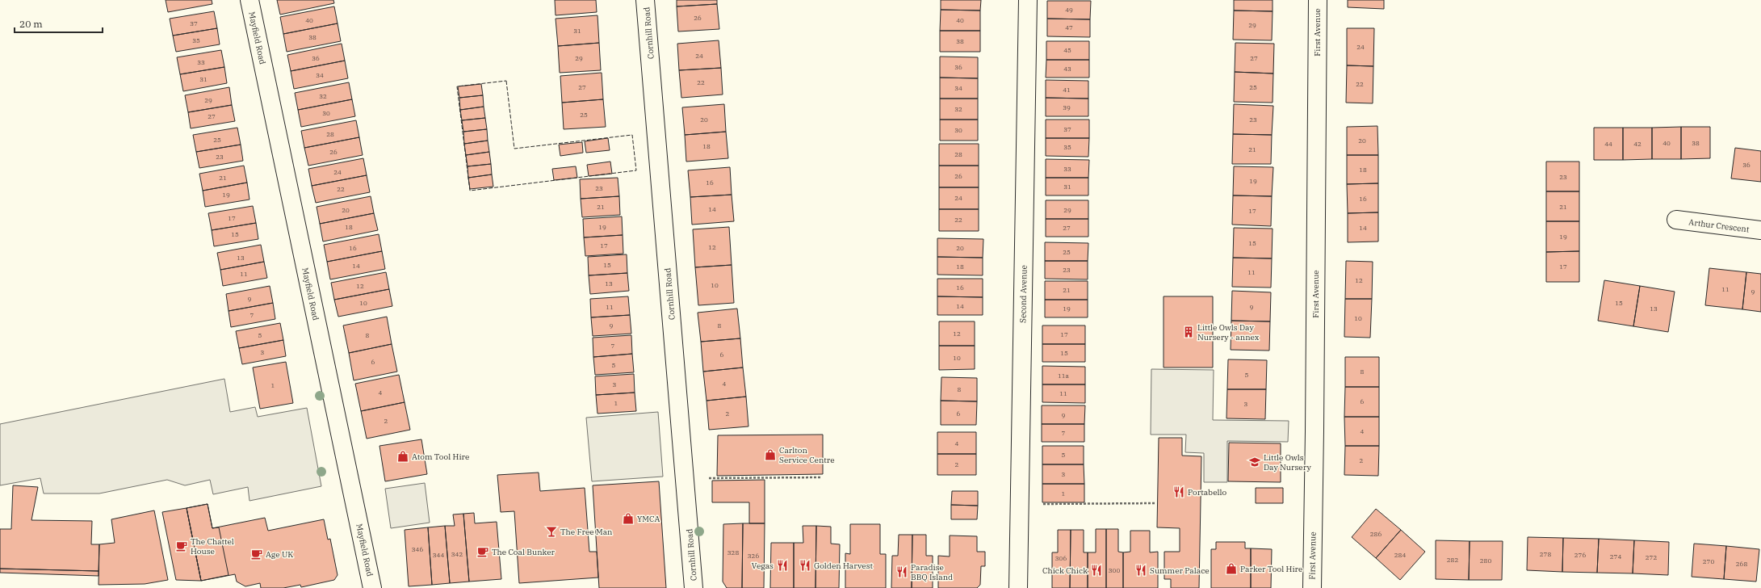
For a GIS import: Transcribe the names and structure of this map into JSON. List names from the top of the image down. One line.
{"streets":{"street":["First Avenue","Cornhill Road","Mayfield Road","Arthur Crescent","Second Avenue"]},"places":{"building":["Little Owls Day Nursery - annex"],"shop":["Carlton Service Centre","Atom Tool Hire","YMCA","Parker Tool Hire"],"school or university":["Little Owls Day Nursery"],"restaurant":["Portabello","Vegas","Golden Harvest","Chick Chick","Summer Palace","Paradise BBQ Island"],"bar":["The Free Man"],"cafe":["The Chattel House","The Coal Bunker","Age UK"]},"house_numbers":["49","26","40","40","37","29","47","31","38","35","38","24","45","24","36","29","27","33","36","43","34","31","22","22","27","25","34","41","32","29","39","32","30","25","27","20","23","37","30","28","25","20","40","38","44","42","18","35","21","26","28","23","36","33","18","24","26","23","21","19","16","31","23","22","19","24","16","21","21","14","20","29","17","17","22","18","19","27","14","15","19","15","17","12","16","20","25","13","15","14","18","17","23","11","11","12","13","10","12","16","11","21","9","9","10","15","14","11","9","19","13","7","10","9","8","12","17","5","8","7","3","15","6","10","6","5","8","5","11a","4","3","1","8","4","11","6","1","3","2","6","9","2","4","7","4","5","2","2","3","1","286","346","328","342","278","344","284","276","326","274","272","306","282","280","270","268","300"],"scale_bar":"20 m"}
